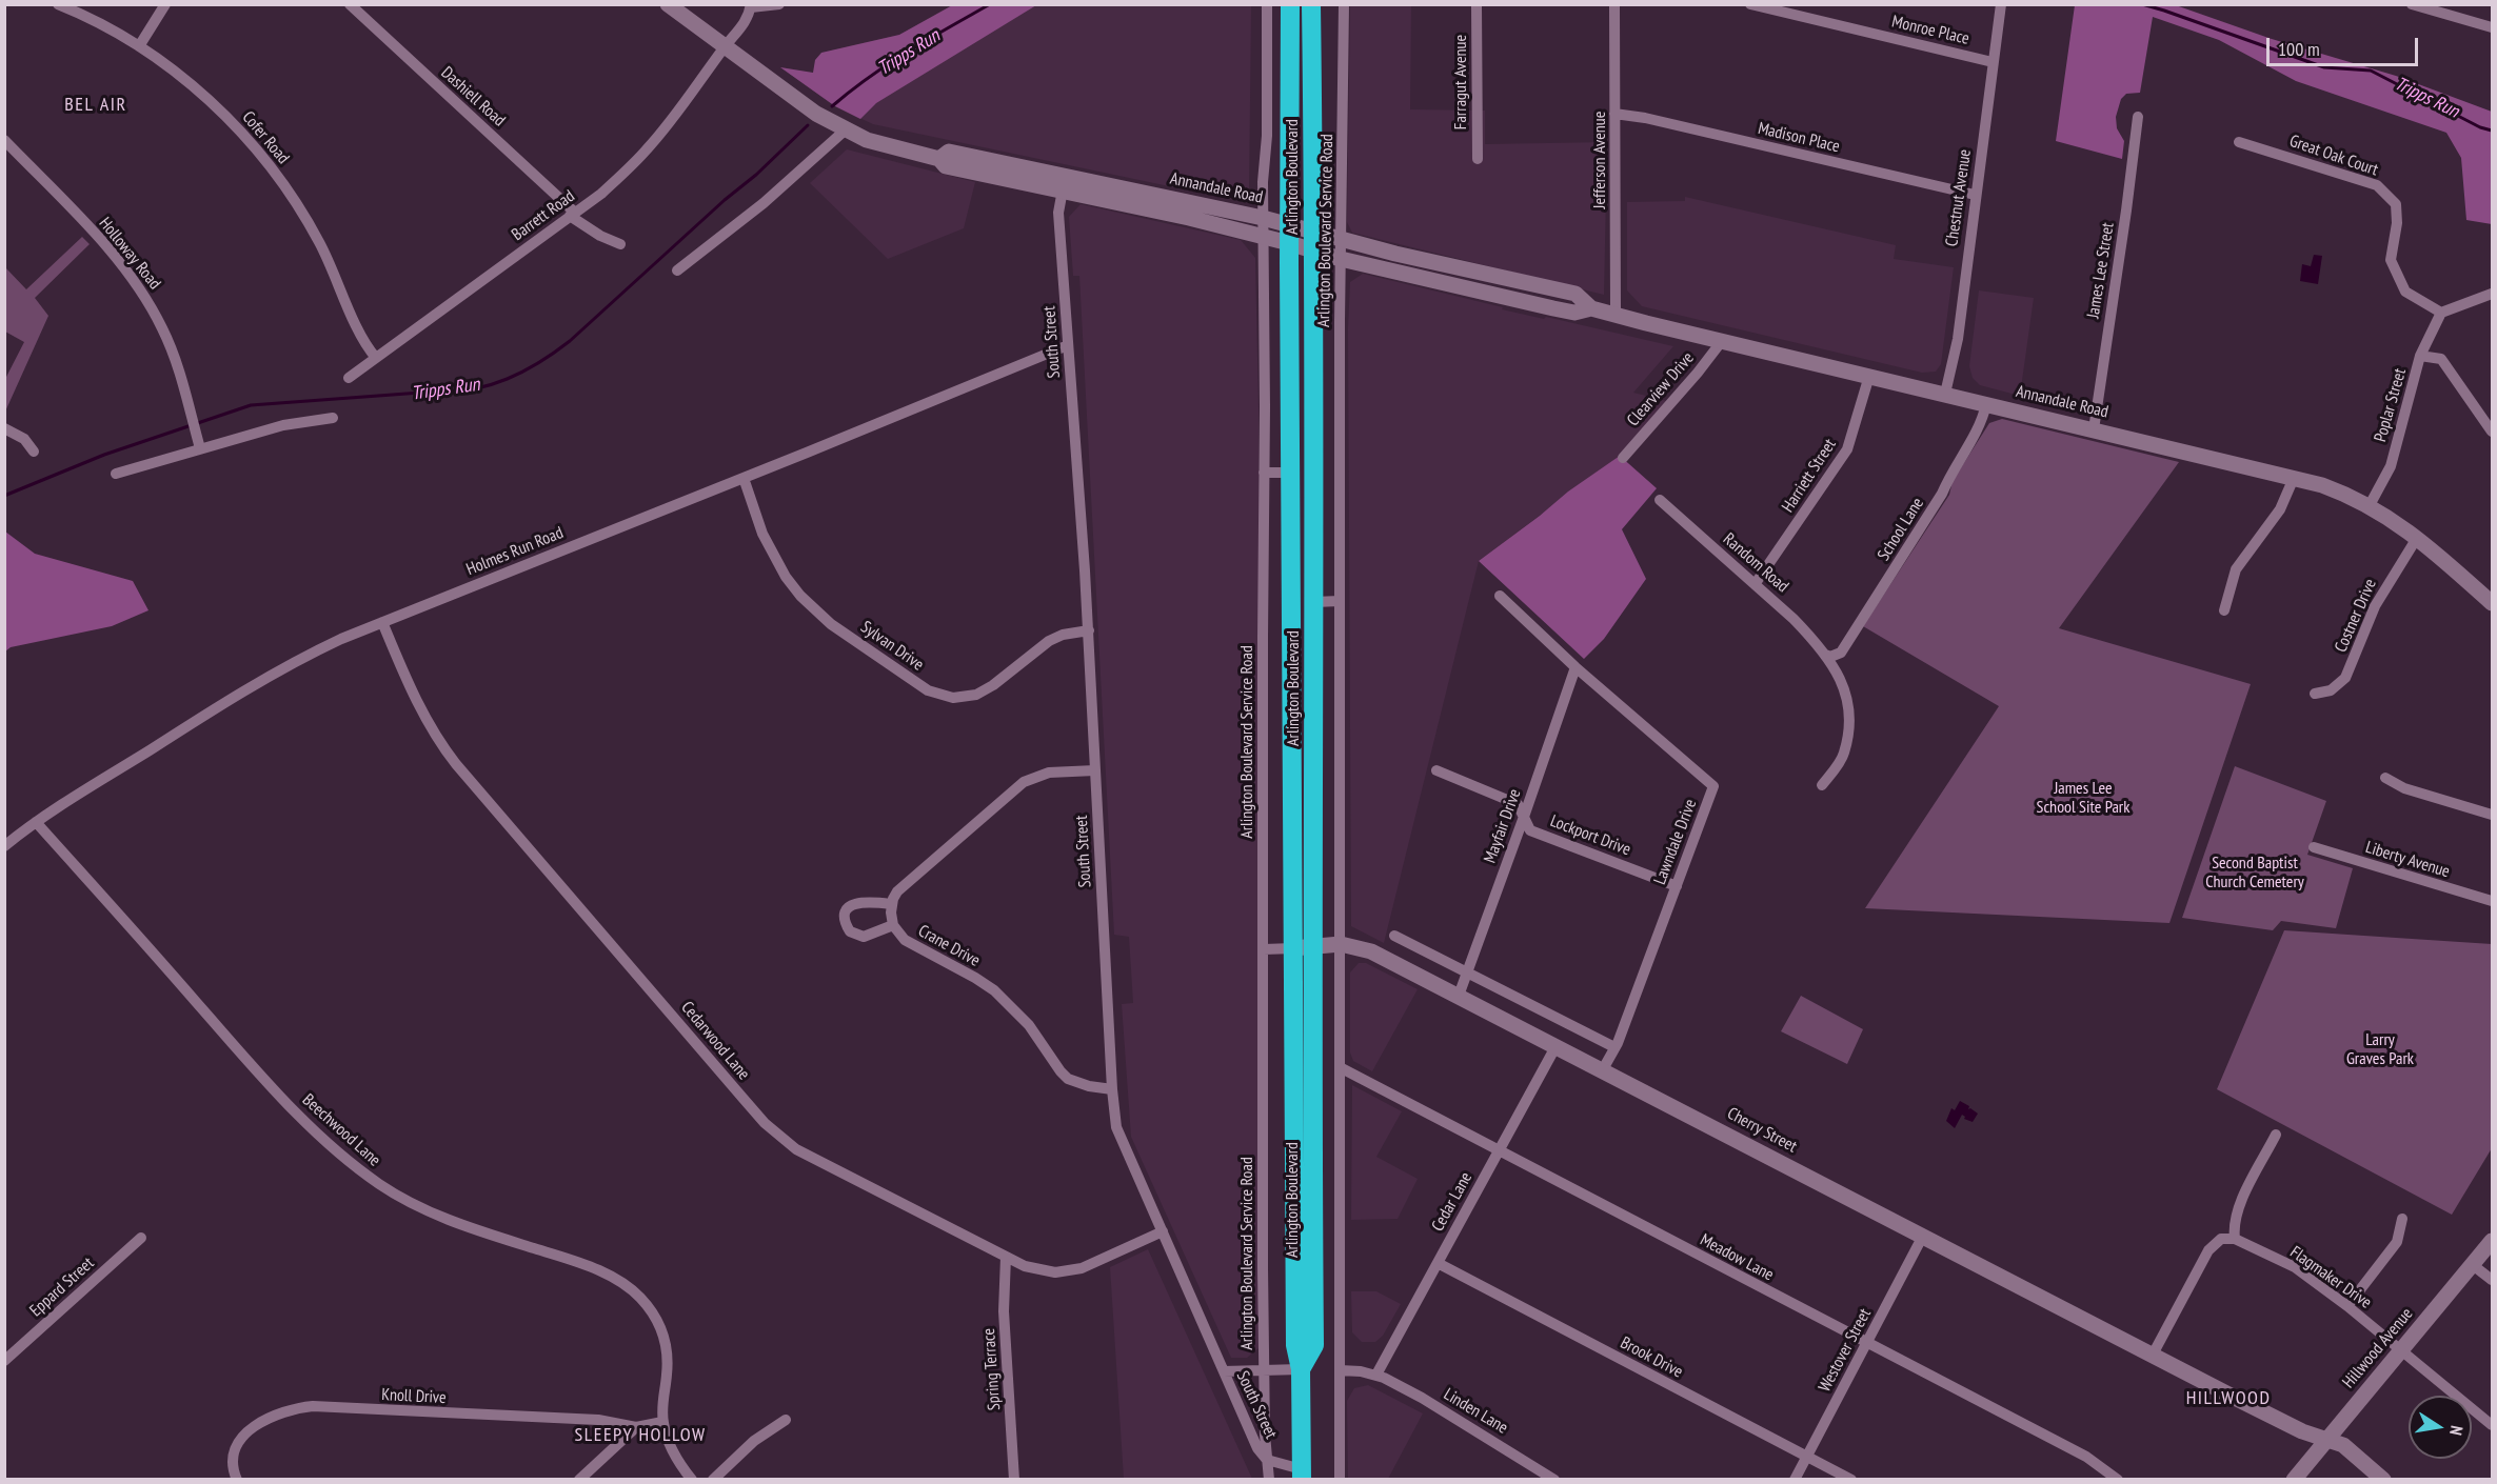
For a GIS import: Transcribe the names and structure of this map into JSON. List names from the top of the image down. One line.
{"streets":{"highway":["Arlington Boulevard"],"main road":["Annandale Road","Cherry Street","Hillwood Avenue"],"street":["Monroe Place","Farragut Avenue","Dashiell Road","Cofer Road","Madison Place","Great Oak Court","Jefferson Avenue","Chestnut Avenue","Barrett Road","Arlington Boulevard Service Road","Holloway Road","James Lee Street","South Street","Clearview Drive","Poplar Street","Harriett Street","School Lane","Holmes Run Road","Random Road","Costner Drive","Sylvan Drive","Mayfair Drive","Lockport Drive","Lawndale Drive","Liberty Avenue","Crane Drive","Cedarwood Lane","Beechwood Lane","Cedar Lane","Meadow Lane","Flagmaker Drive","Eppard Street","Westover Street","Brook Drive","Spring Terrace","Knoll Drive","Linden Lane"]},"crossings":[["Monroe Place","Chestnut Avenue"],["Dashiell Road","Barrett Road"],["Cofer Road","Barrett Road"],["Madison Place","Jefferson Avenue"],["Madison Place","Chestnut Avenue"],["Great Oak Court","Poplar Street"],["Jefferson Avenue","Annandale Road"],["Arlington Boulevard","Annandale Road"],["Arlington Boulevard","South Street"],["Arlington Boulevard","Cherry Street"],["Annandale Road","Chestnut Avenue"],["Annandale Road","Barrett Road"],["Annandale Road","Arlington Boulevard Service Road"],["Annandale Road","James Lee Street"],["Annandale Road","South Street"],["Annandale Road","Clearview Drive"],["Annandale Road","Poplar Street"],["Annandale Road","Harriett Street"],["Annandale Road","School Lane"],["Annandale Road","Costner Drive"],["Arlington Boulevard Service Road","South Street"],["Arlington Boulevard Service Road","Cherry Street"],["Arlington Boulevard Service Road","Meadow Lane"],["Arlington Boulevard Service Road","Linden Lane"],["South Street","Holmes Run Road"],["South Street","Sylvan Drive"],["South Street","Crane Drive"],["South Street","Cedarwood Lane"],["Harriett Street","Random Road"],["School Lane","Random Road"],["Holmes Run Road","Sylvan Drive"],["Holmes Run Road","Cedarwood Lane"],["Holmes Run Road","Beechwood Lane"],["Mayfair Drive","Lockport Drive"],["Mayfair Drive","Lawndale Drive"],["Mayfair Drive","Cherry Street"],["Lockport Drive","Lawndale Drive"],["Lawndale Drive","Cherry Street"],["Cedarwood Lane","Spring Terrace"],["Cherry Street","Cedar Lane"],["Cherry Street","Hillwood Avenue"],["Cherry Street","Westover Street"],["Cedar Lane","Meadow Lane"],["Cedar Lane","Brook Drive"],["Cedar Lane","Linden Lane"],["Meadow Lane","Westover Street"],["Flagmaker Drive","Hillwood Avenue"],["Westover Street","Brook Drive"]],"districts":["BEL AIR","HILLWOOD","SLEEPY HOLLOW"],"water":["Tripps Run"],"parks":["James Lee School Site Park","Second Baptist Church Cemetery","Larry Graves Park"],"scale_bar":"100 m","north":"right"}
